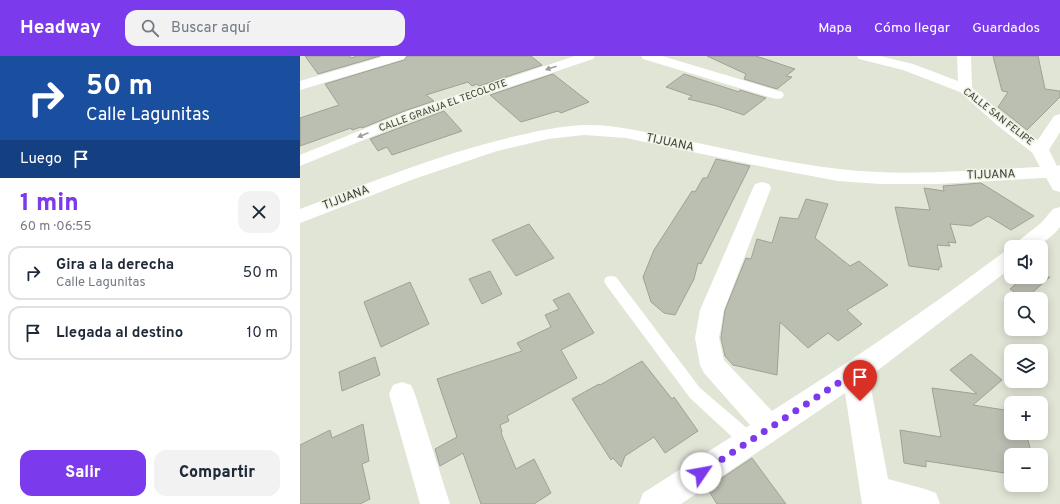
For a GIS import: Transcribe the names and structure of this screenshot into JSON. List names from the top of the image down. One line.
{"streets":{"street":["CALLE GRANJA EL TECOLOTE","CALLE SAN FELIPE","TIJUANA"]},"page":{"header":"Headway","search":"Buscar aquí","nav":["Mapa","Cómo llegar","Guardados"],"turn":["50 m","Calle Lagunitas"],"then":"Luego","heading":["1 min","60 m · 06:55"],"map_buttons":["+","−"],"list":[{"name":"Gira a la derecha","note":"Calle Lagunitas","value":"50 m"},{"name":"Llegada al destino","value":"10 m"}],"buttons":["Salir","Compartir"]}}
